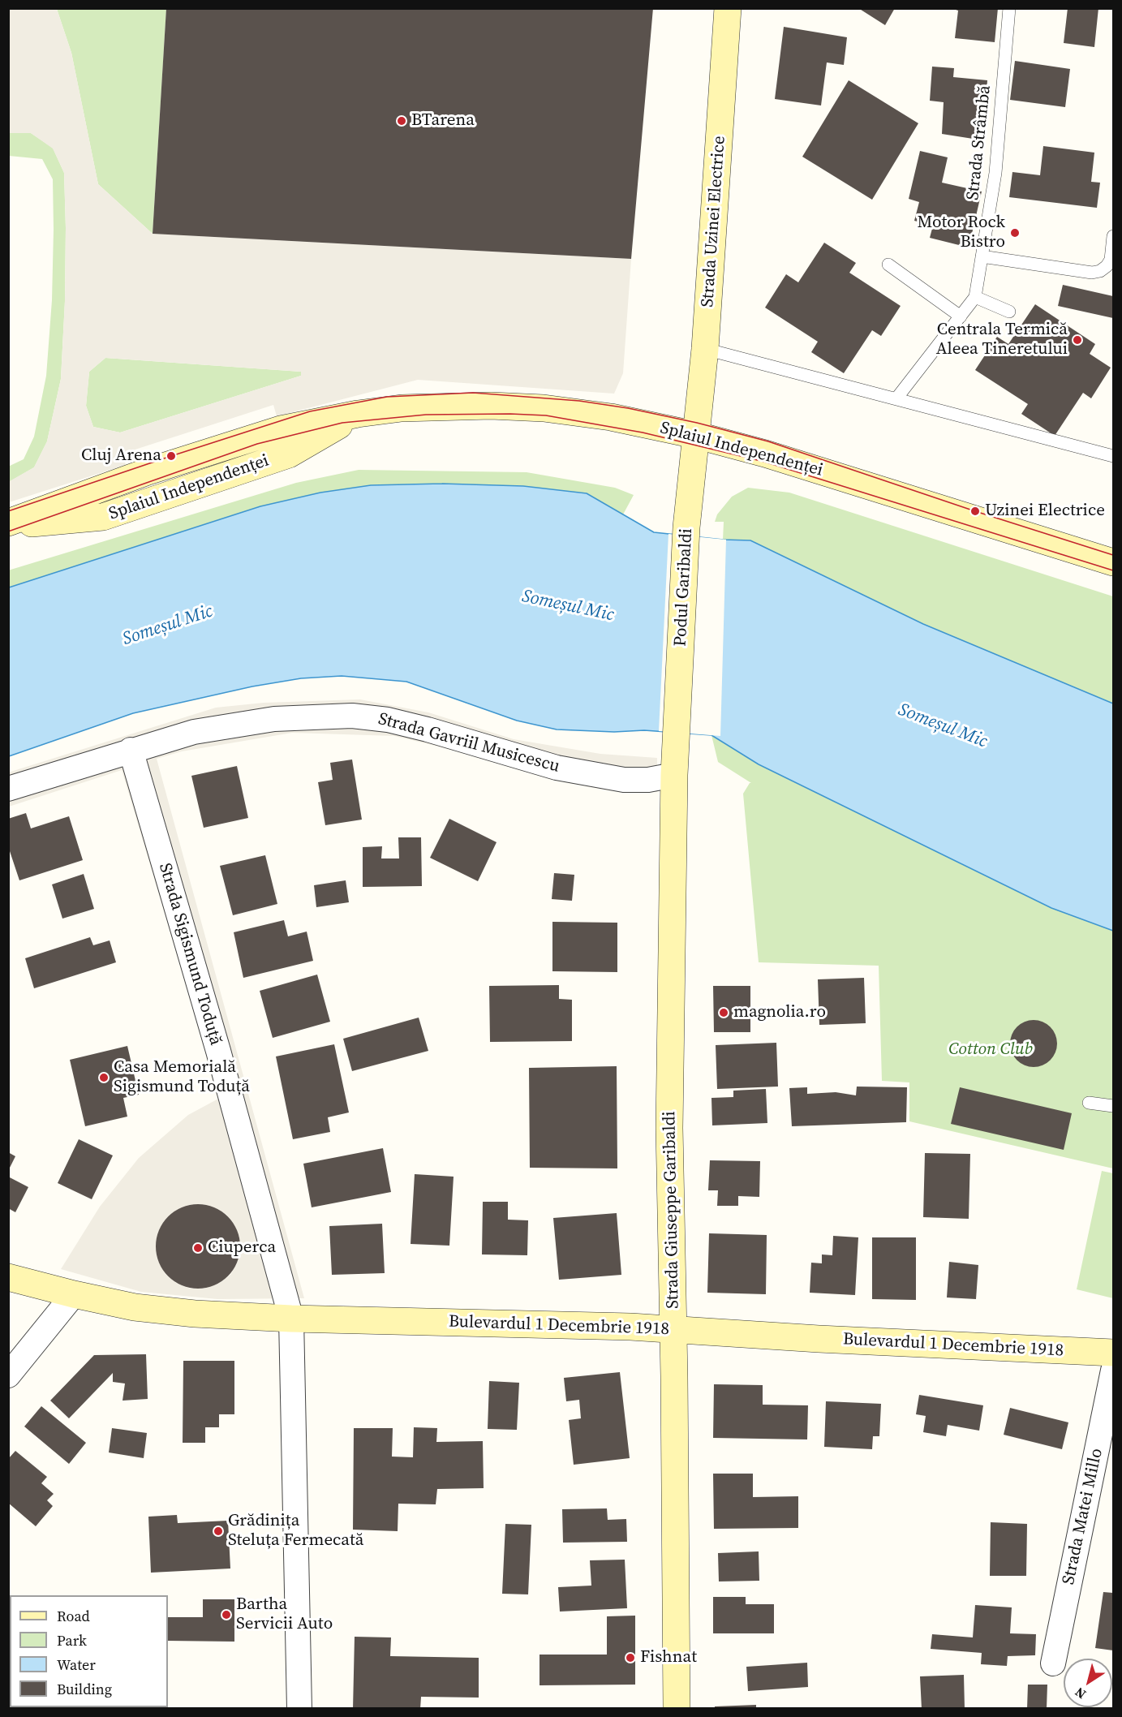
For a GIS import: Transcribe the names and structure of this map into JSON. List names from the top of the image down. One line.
{"streets":{"main road":["Strada Uzinei Electrice","Splaiul Independenței","Podul Garibaldi","Strada Giuseppe Garibaldi","Bulevardul 1 Decembrie 1918"],"street":["Strada Gavriil Musicescu","Strada Sigismund Toduță","Strada Matei Millo"],"lane":["Strada Strâmbă"]},"crossings":[["Strada Uzinei Electrice","Splaiul Independenței"],["Strada Uzinei Electrice","Podul Garibaldi"],["Splaiul Independenței","Podul Garibaldi"],["Podul Garibaldi","Strada Giuseppe Garibaldi"],["Strada Gavriil Musicescu","Strada Sigismund Toduță"],["Strada Gavriil Musicescu","Strada Giuseppe Garibaldi"],["Strada Sigismund Toduță","Bulevardul 1 Decembrie 1918"],["Strada Giuseppe Garibaldi","Bulevardul 1 Decembrie 1918"]],"water":["Someșul Mic"],"parks":["Cotton Club"],"places":["BTarena","Motor Rock Bistro","Centrala Termică Aleea Tineretului","Cluj Arena","Uzinei Electrice","magnolia.ro","Casa Memorială Sigismund Toduță","Ciuperca","Grădinița Steluța Fermecată","Bartha Servicii Auto","Fishnat"],"legend":["Road","Park","Water","Building"],"north":"bottom left"}
